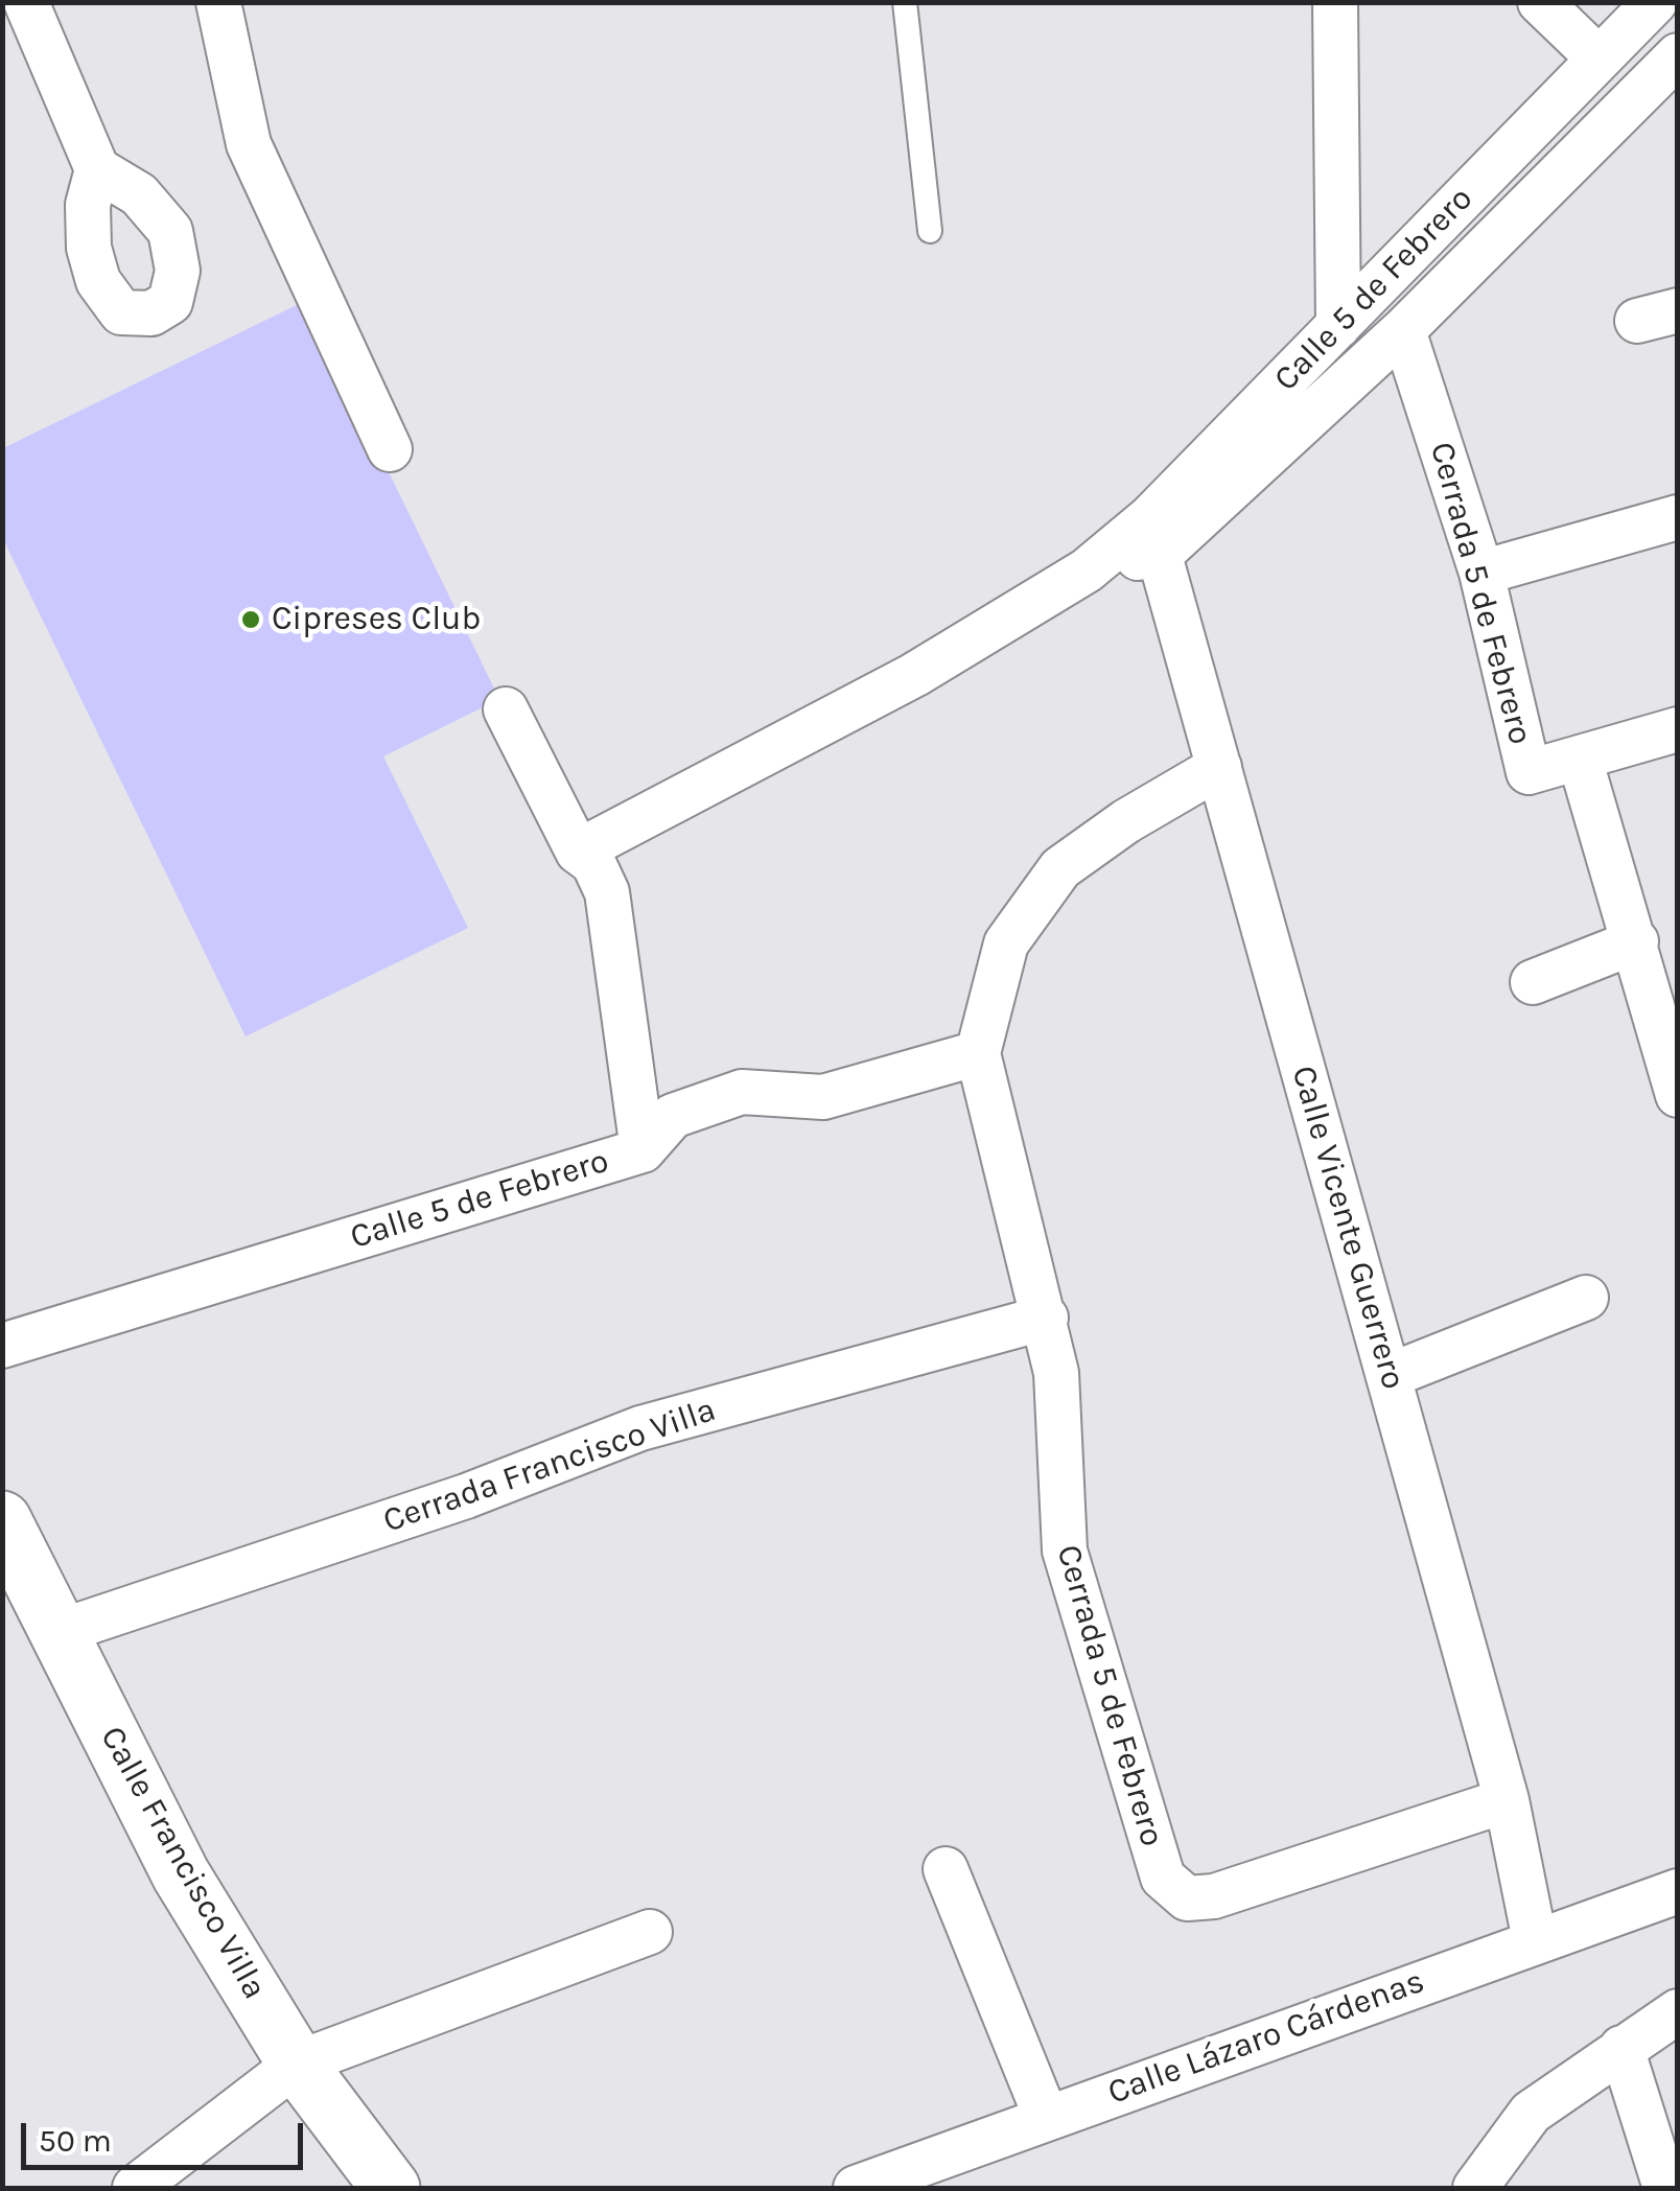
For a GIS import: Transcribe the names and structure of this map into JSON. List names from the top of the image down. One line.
{"streets":{"street":["Calle 5 de Febrero","Cerrada 5 de Febrero","Calle Vicente Guerrero","Cerrada Francisco Villa","Calle Francisco Villa","Calle Lázaro Cárdenas"]},"crossings":[["Calle 5 de Febrero","Cerrada 5 de Febrero"],["Calle 5 de Febrero","Calle Vicente Guerrero"],["Cerrada 5 de Febrero","Calle Vicente Guerrero"],["Cerrada 5 de Febrero","Cerrada Francisco Villa"],["Calle Vicente Guerrero","Calle Lázaro Cárdenas"],["Cerrada Francisco Villa","Calle Francisco Villa"]],"places":["Cipreses Club"],"scale_bar":"50 m"}
